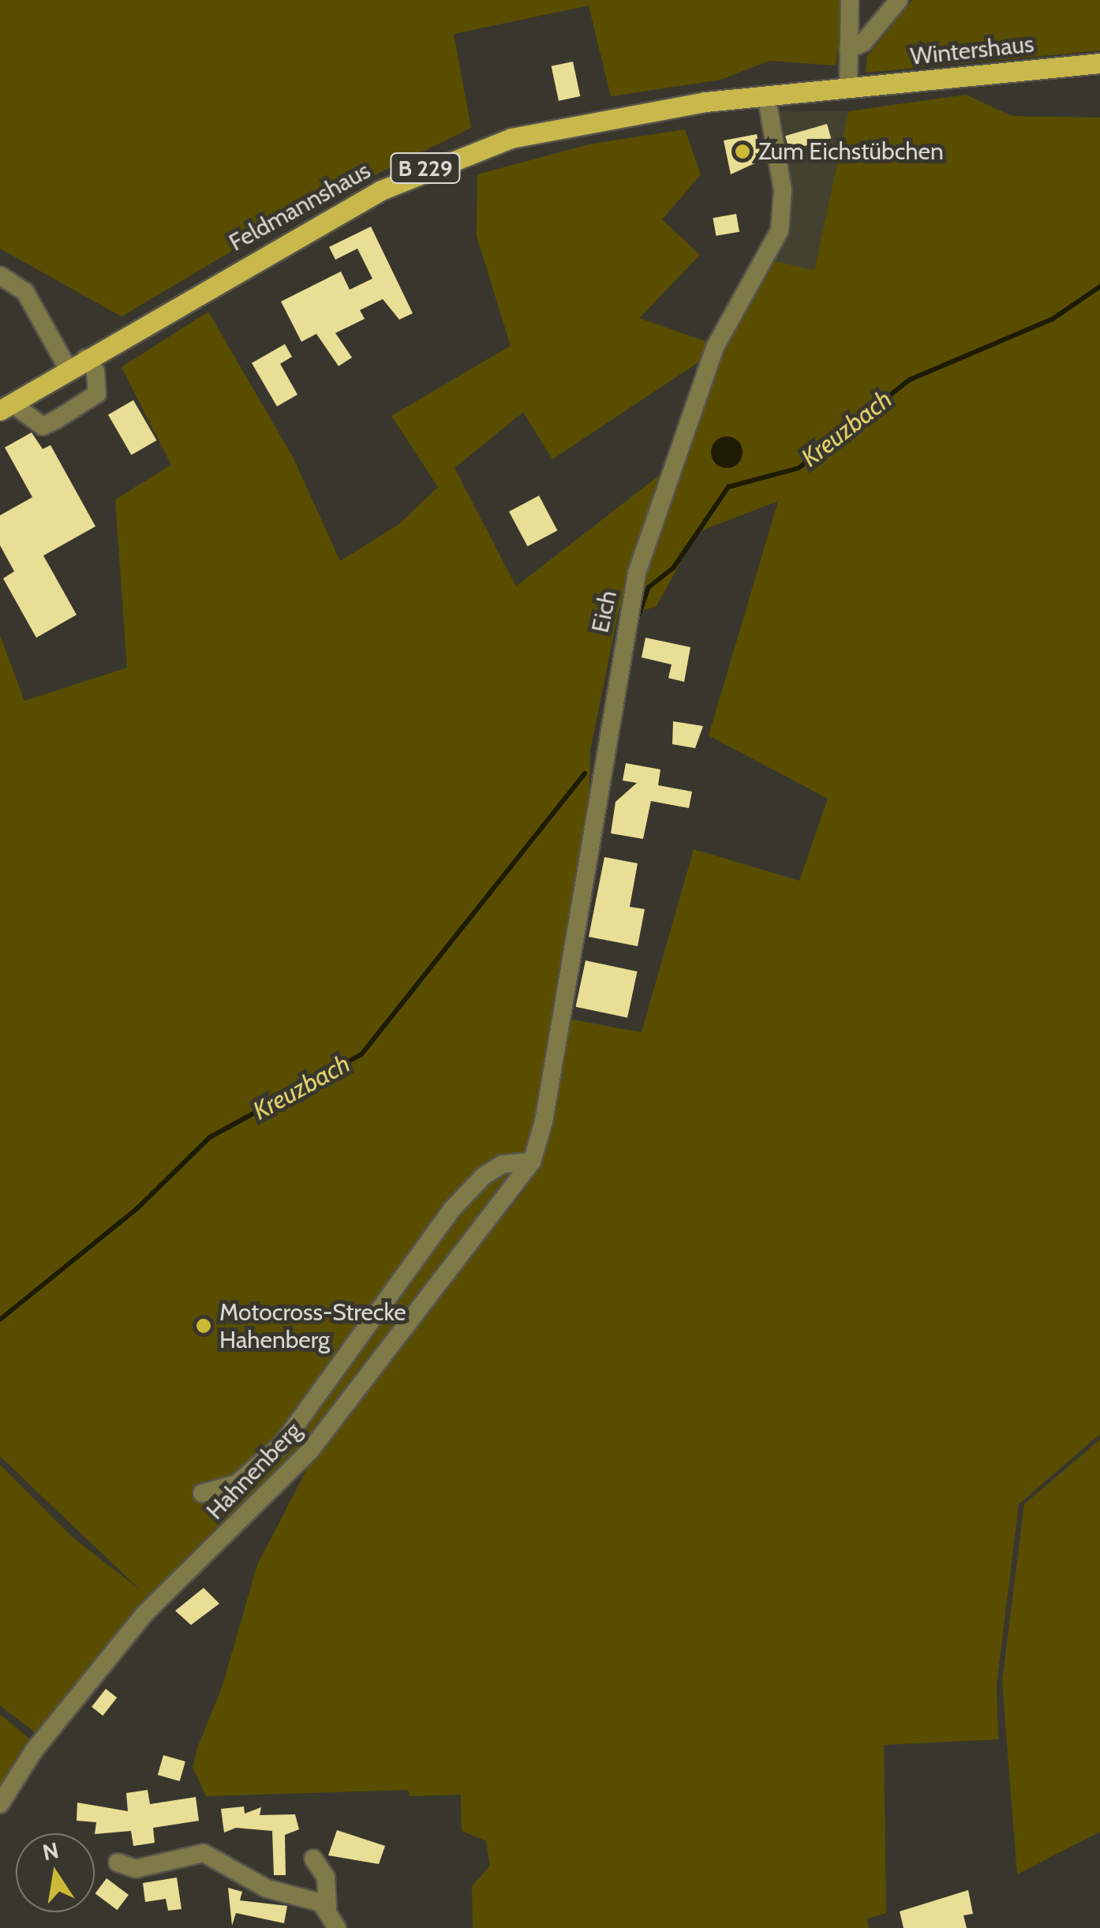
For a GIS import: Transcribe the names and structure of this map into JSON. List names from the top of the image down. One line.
{"streets":{"main road":["Wintershaus","B 229","Feldmannshaus"],"street":["Eich","Hahnenberg"]},"crossings":[["Wintershaus","B 229"],["B 229","Feldmannshaus"],["B 229","Eich"],["Feldmannshaus","Eich"],["Eich","Hahnenberg"]],"water":["Kreuzbach"],"places":["Zum Eichstübchen","Motocross-Strecke Hahenberg"],"north":"top"}
